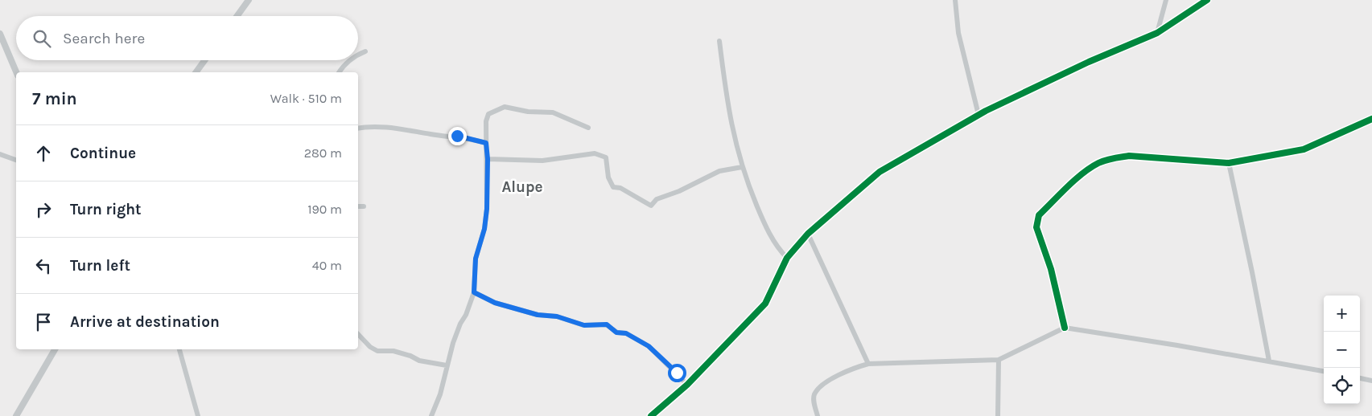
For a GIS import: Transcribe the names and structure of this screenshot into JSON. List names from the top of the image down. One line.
{"districts":["Alupe"],"page":{"search":"Search here","heading":["7 min","Walk · 510 m"],"list":[["Continue","280 m"],["Turn right","190 m"],["Turn left","40 m"],"Arrive at destination"],"map_buttons":["+","−"]}}
